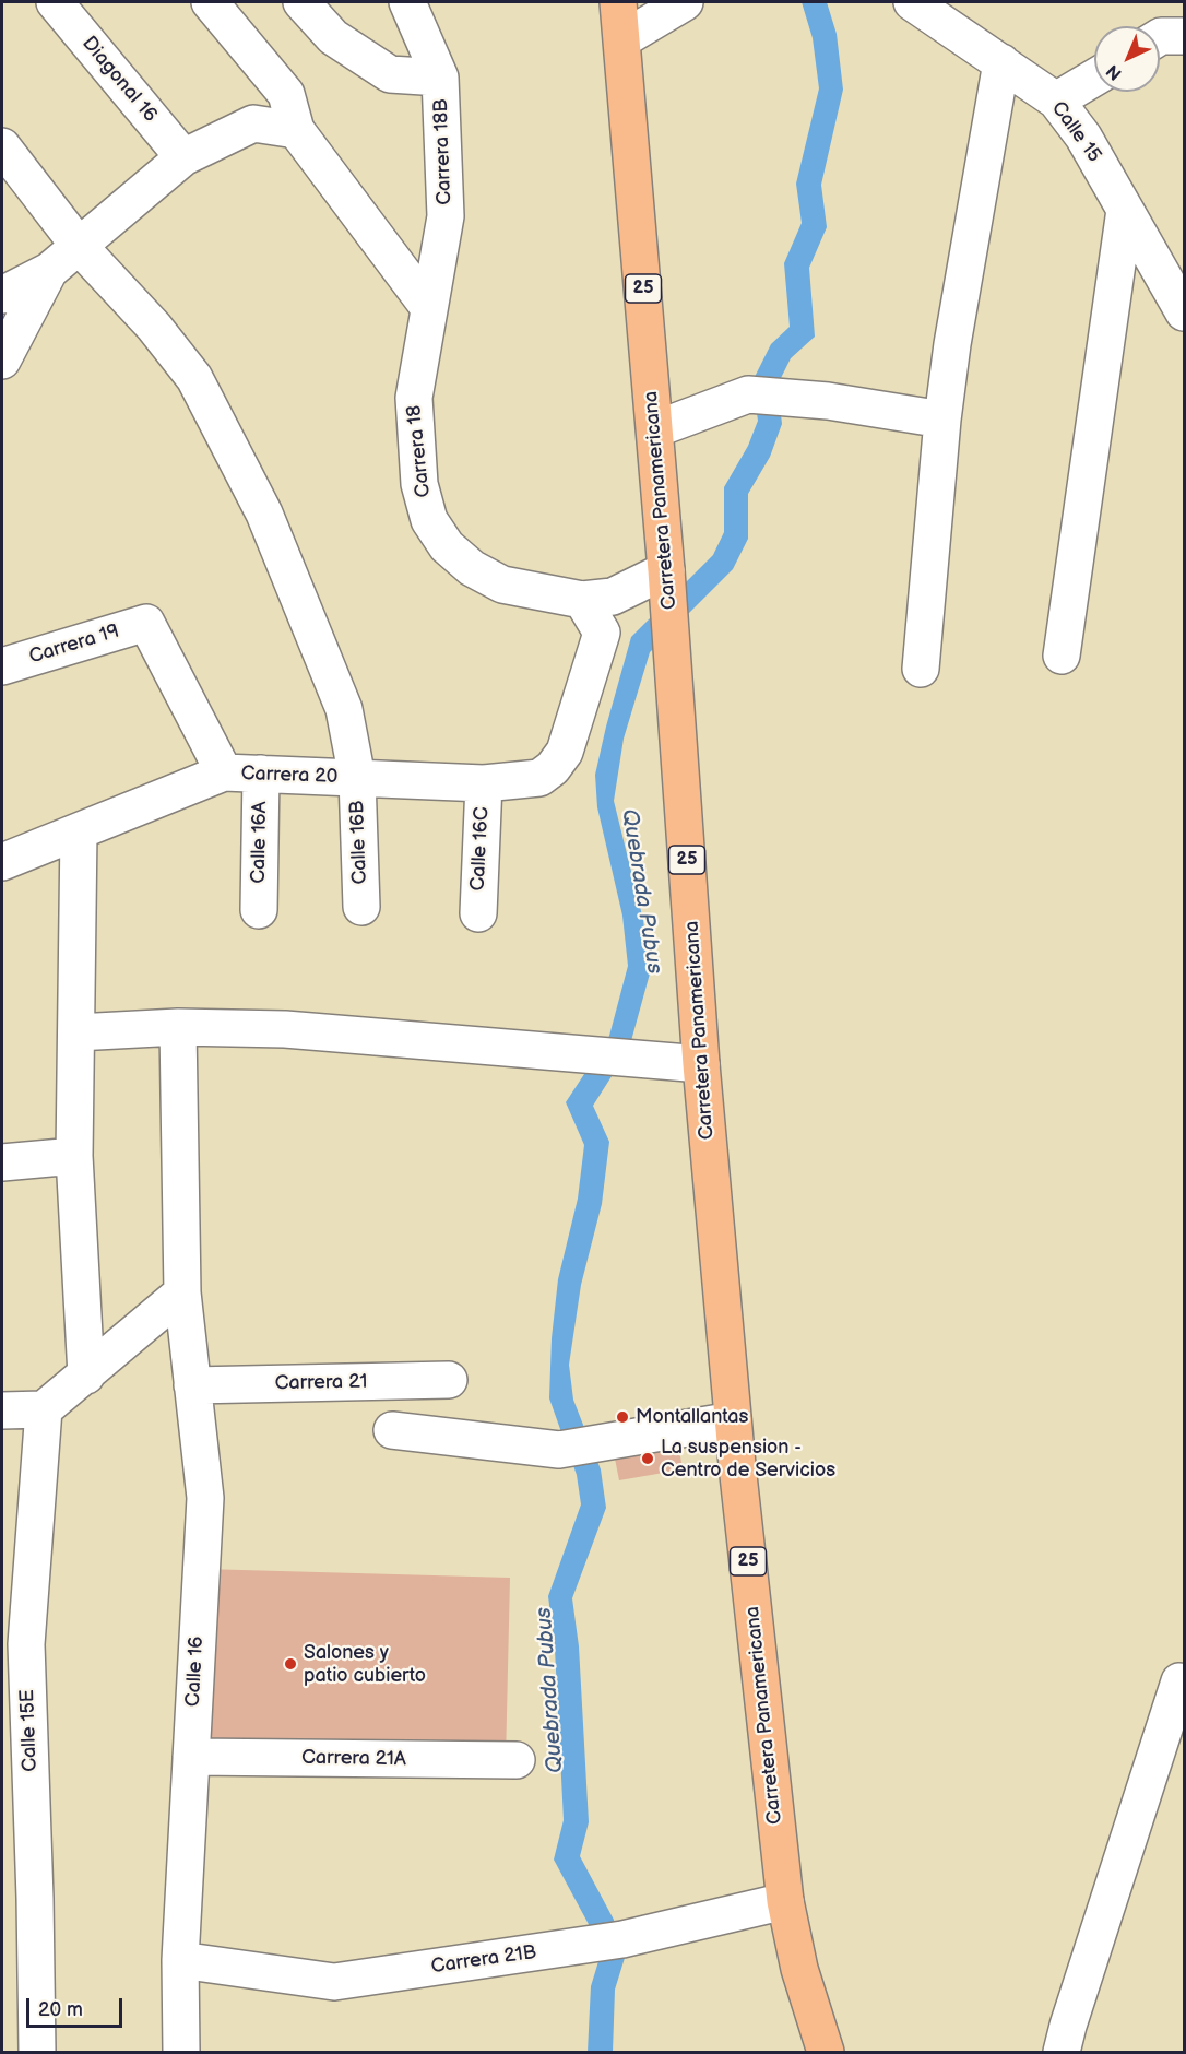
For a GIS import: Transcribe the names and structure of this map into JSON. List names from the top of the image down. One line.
{"streets":{"highway":["25","Carretera Panamericana"],"street":["Diagonal 16","Calle 15","Carrera 18B","Carrera 18","Carrera 19","Carrera 20","Calle 16A","Calle 16B","Calle 16C","Carrera 21","Calle 16","Calle 15E","Carrera 21A","Carrera 21B"]},"crossings":[["Carrera 18B","Carrera 18"],["Carrera 18","Carretera Panamericana"],["Carrera 18","Carrera 20"],["Carretera Panamericana","Carrera 21B"],["Carrera 19","Carrera 20"],["Carrera 20","Calle 16A"],["Carrera 20","Calle 16B"],["Carrera 20","Calle 16C"],["Carrera 21","Calle 16"],["Calle 16","Carrera 21A"],["Calle 16","Carrera 21B"]],"water":["Quebrada Pubus"],"places":["Montallantas","La suspension - Centro de Servicios","Salones y patio cubierto"],"scale_bar":"20 m","north":"bottom left"}
